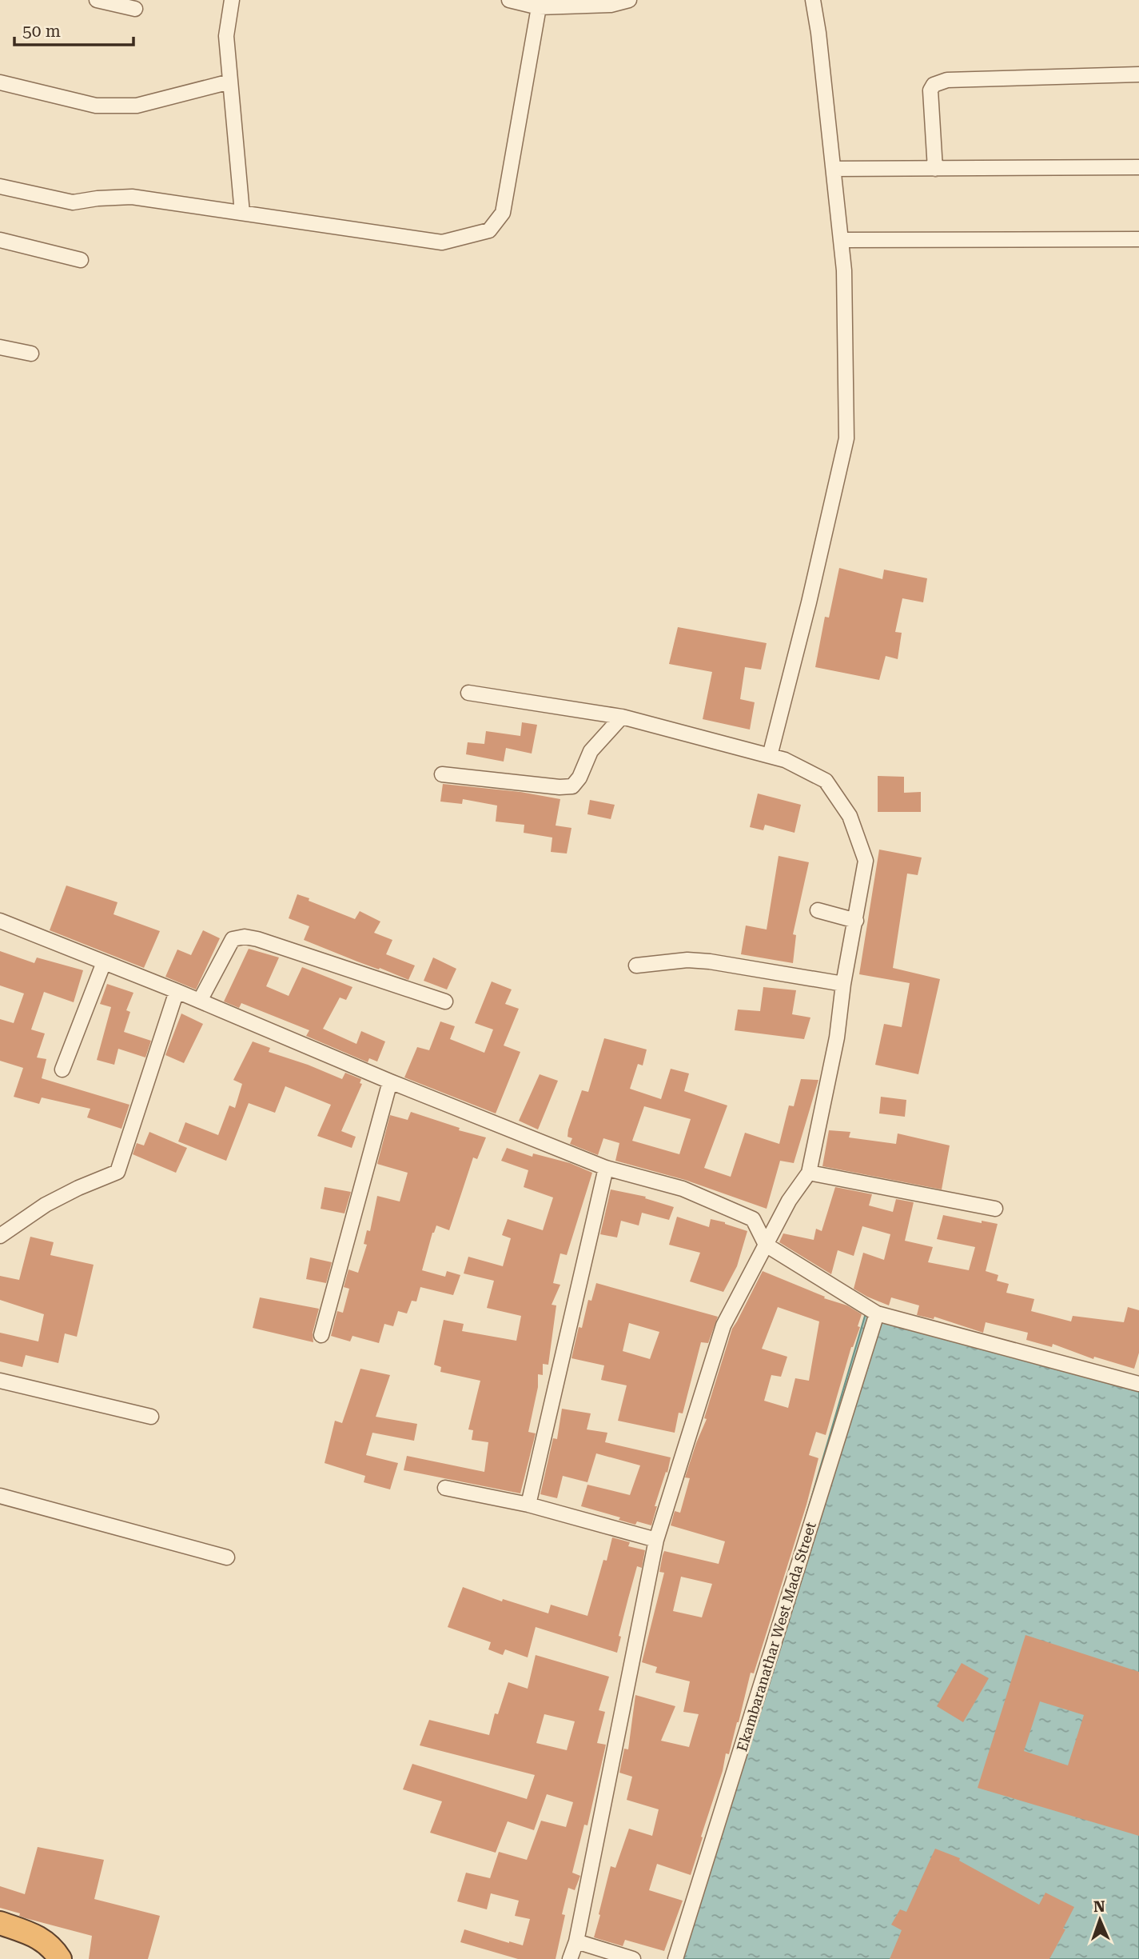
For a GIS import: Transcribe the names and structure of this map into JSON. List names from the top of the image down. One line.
{"streets":{"street":["Ekambaranathar West Mada Street"]},"scale_bar":"50 m","north":"top"}
